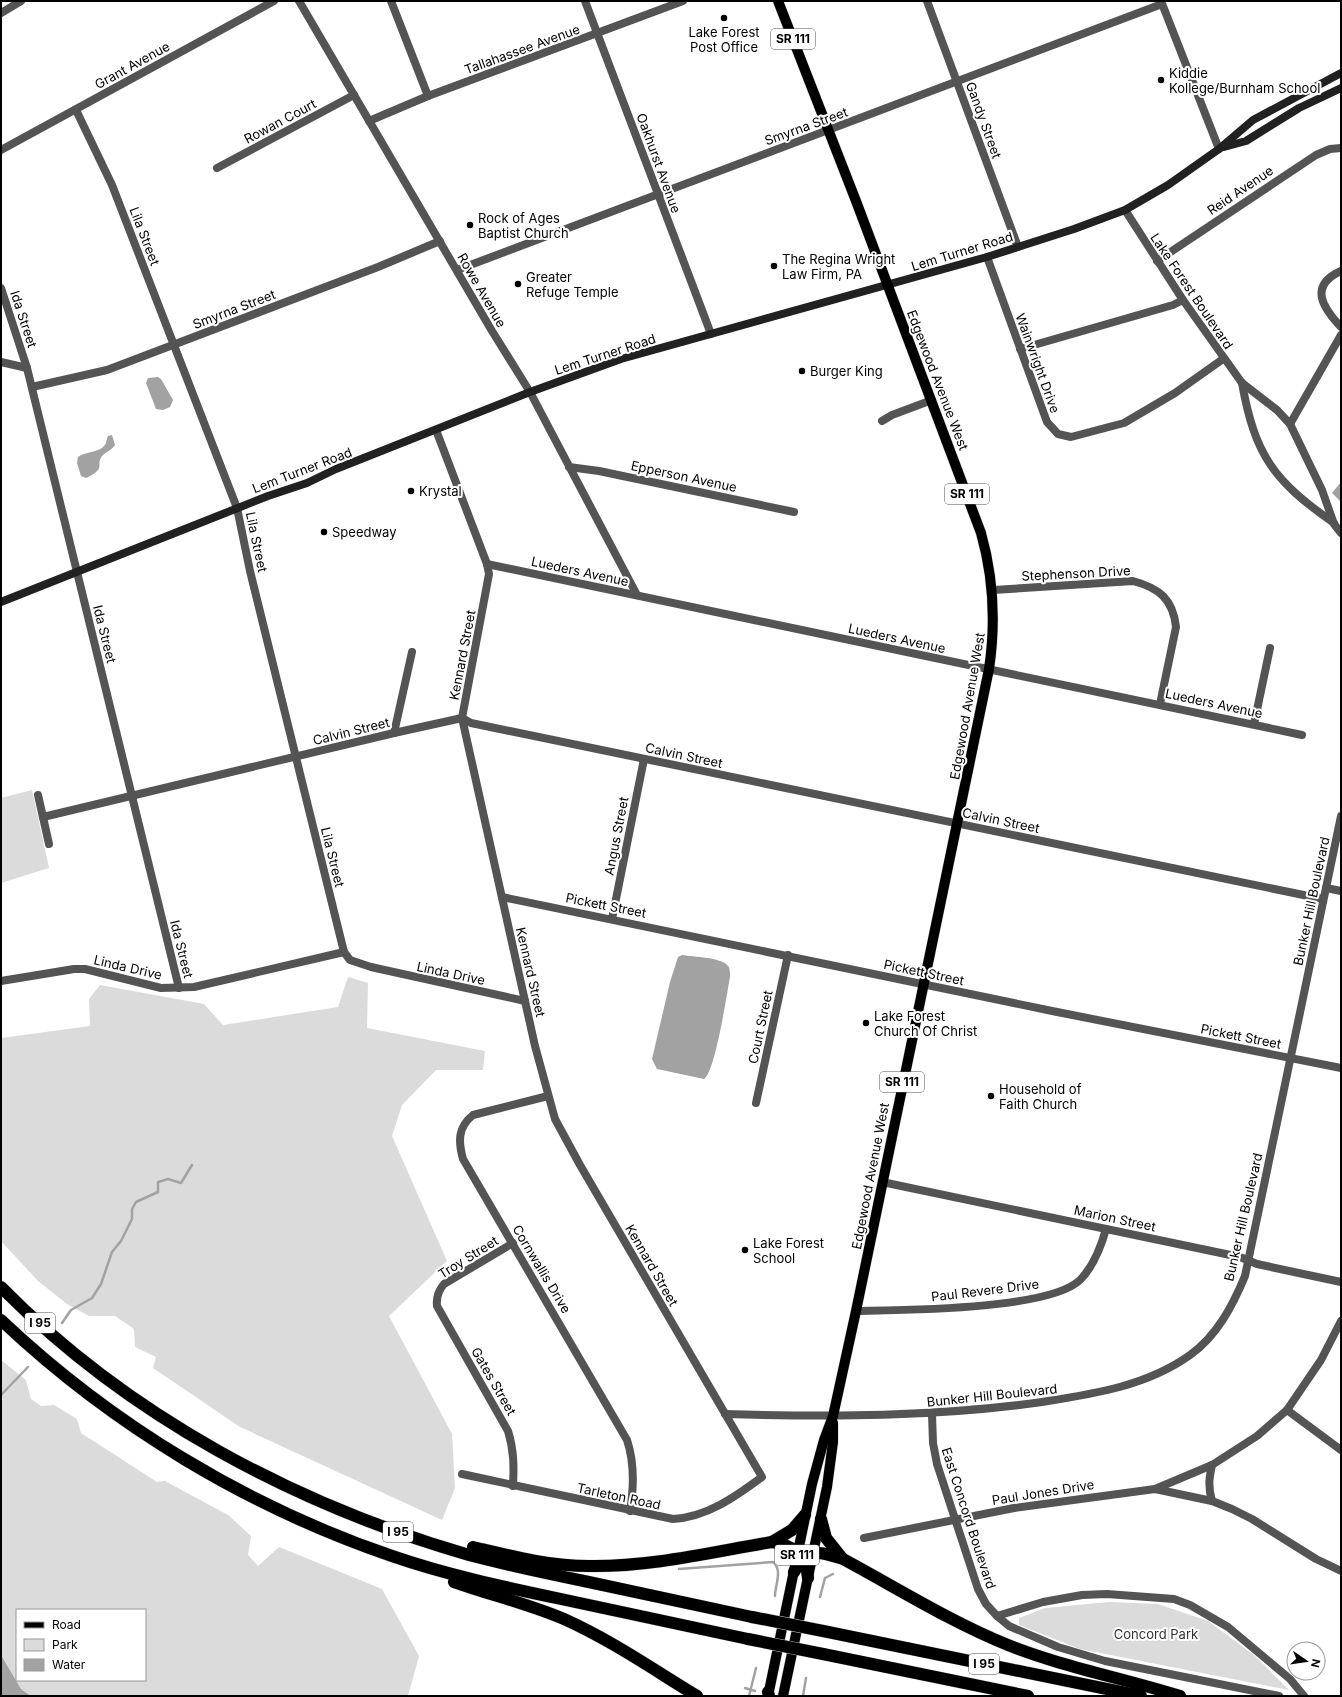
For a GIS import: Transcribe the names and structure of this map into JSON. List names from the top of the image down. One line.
{"streets":{"highway":["I 95"],"main road":["SR 111","Lem Turner Road","Edgewood Avenue West"],"street":["Tallahassee Avenue","Grant Avenue","Gandy Street","Rowan Court","Smyrna Street","Oakhurst Avenue","Reid Avenue","Lila Street","Rowe Avenue","Lake Forest Boulevard","Ida Street","Wainwright Drive","Epperson Avenue","Lueders Avenue","Stephenson Drive","Kennard Street","Calvin Street","Angus Street","Bunker Hill Boulevard","Pickett Street","Linda Drive","Court Street","Marion Street","Troy Street","Cornwallis Drive","Paul Revere Drive","Gates Street","Paul Jones Drive","Tarleton Road","East Concord Boulevard"]},"crossings":[["Tallahassee Avenue","Oakhurst Avenue"],["Tallahassee Avenue","Rowe Avenue"],["Grant Avenue","Lila Street"],["Gandy Street","Smyrna Street"],["Gandy Street","Lem Turner Road"],["Rowan Court","Rowe Avenue"],["Smyrna Street","Oakhurst Avenue"],["Smyrna Street","Lila Street"],["Smyrna Street","Rowe Avenue"],["Smyrna Street","Ida Street"],["Smyrna Street","Edgewood Avenue West"],["Oakhurst Avenue","Lem Turner Road"],["Reid Avenue","Lake Forest Boulevard"],["Lila Street","Lem Turner Road"],["Lila Street","Calvin Street"],["Lila Street","Linda Drive"],["Lem Turner Road","Rowe Avenue"],["Lem Turner Road","Lake Forest Boulevard"],["Lem Turner Road","Ida Street"],["Lem Turner Road","Wainwright Drive"],["Lem Turner Road","Edgewood Avenue West"],["Lem Turner Road","Kennard Street"],["Rowe Avenue","Epperson Avenue"],["Rowe Avenue","Lueders Avenue"],["Lake Forest Boulevard","Wainwright Drive"],["Ida Street","Calvin Street"],["Ida Street","Linda Drive"],["Edgewood Avenue West","Lueders Avenue"],["Edgewood Avenue West","Stephenson Drive"],["Edgewood Avenue West","Calvin Street"],["Edgewood Avenue West","Bunker Hill Boulevard"],["Edgewood Avenue West","Pickett Street"],["Edgewood Avenue West","Marion Street"],["Edgewood Avenue West","Paul Revere Drive"],["Lueders Avenue","Stephenson Drive"],["Lueders Avenue","Kennard Street"],["Kennard Street","Calvin Street"],["Kennard Street","Bunker Hill Boulevard"],["Kennard Street","Pickett Street"],["Kennard Street","Linda Drive"],["Kennard Street","Cornwallis Drive"],["Kennard Street","Tarleton Road"],["Calvin Street","Angus Street"],["Calvin Street","Bunker Hill Boulevard"],["Angus Street","Pickett Street"],["Bunker Hill Boulevard","Pickett Street"],["Bunker Hill Boulevard","Marion Street"],["Bunker Hill Boulevard","East Concord Boulevard"],["Pickett Street","Court Street"],["Marion Street","Paul Revere Drive"],["Troy Street","Cornwallis Drive"],["Troy Street","Gates Street"],["Cornwallis Drive","Tarleton Road"],["Gates Street","Tarleton Road"],["Paul Jones Drive","East Concord Boulevard"]],"parks":["Concord Park"],"places":["Lake Forest Post Office","Kiddie Kollege/Burnham School","Rock of Ages Baptist Church","The Regina Wright Law Firm, PA","Greater Refuge Temple","Burger King","Krystal","Speedway","Lake Forest Church Of Christ","Household of Faith Church","Lake Forest School"],"legend":["Road","Park","Water"],"north":"right"}
